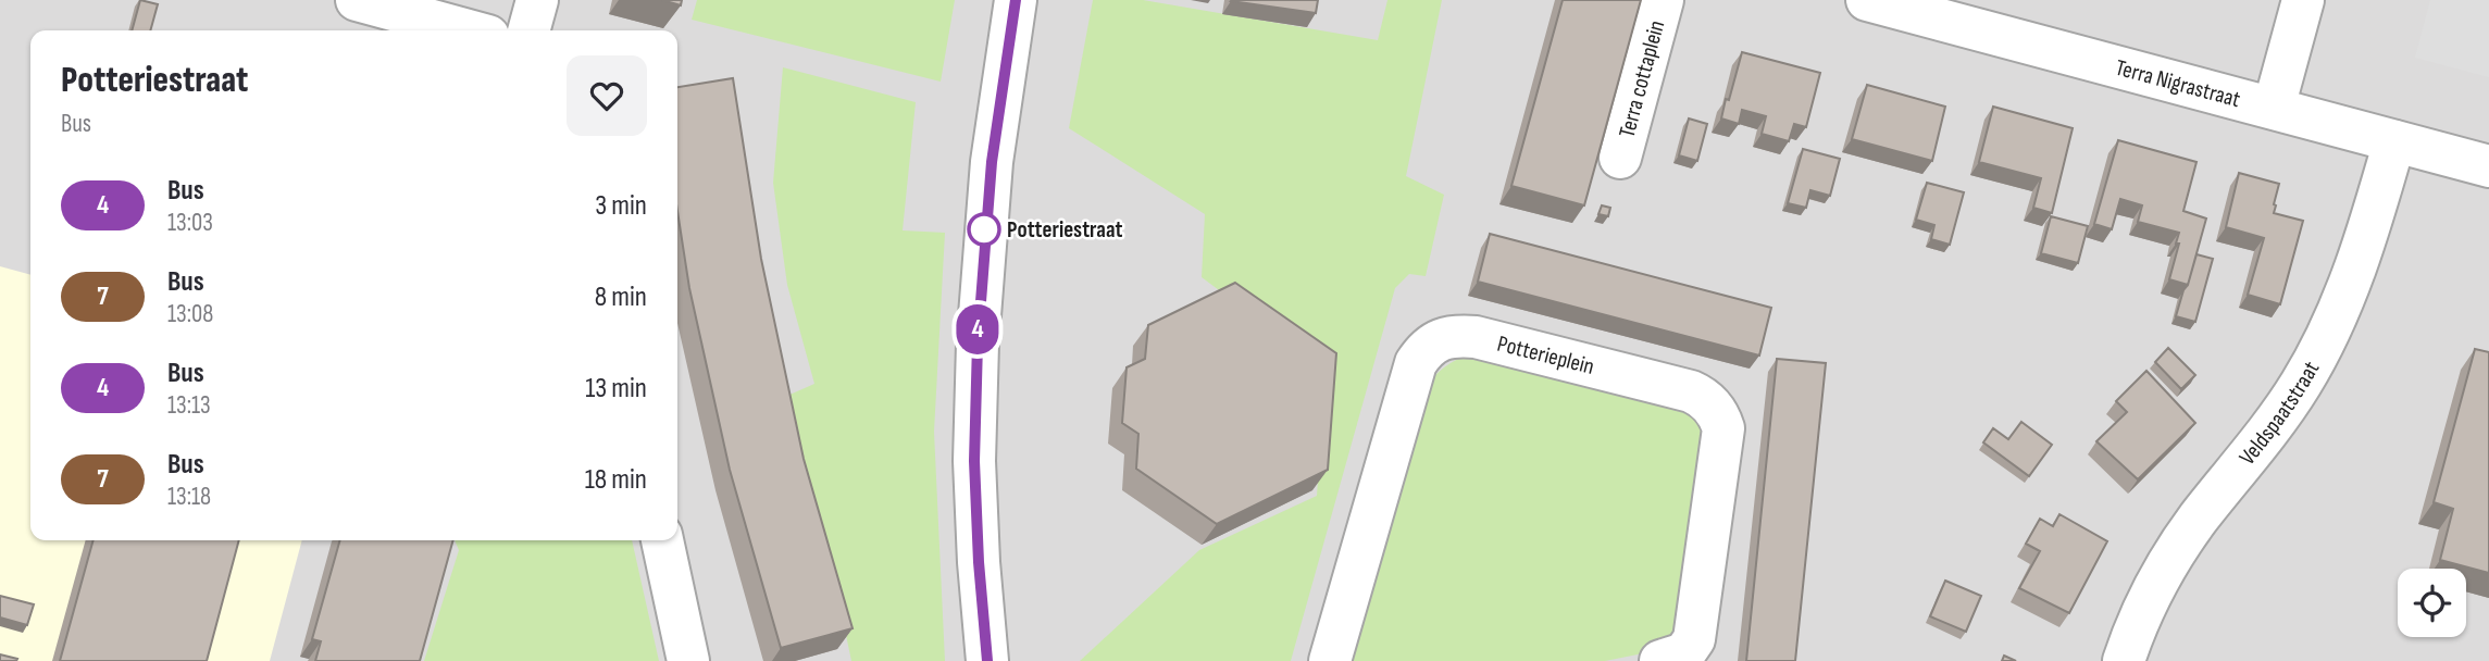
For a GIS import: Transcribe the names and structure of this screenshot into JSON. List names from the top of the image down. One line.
{"streets":{"street":["Terra cottaplein","Terra Nigrastraat","Potterieplein","Veldspaatstraat"]},"crossings":[["Terra Nigrastraat","Veldspaatstraat"]],"places":["Potteriestraat"],"lines":["bus line 4"],"page":{"on_map":"4","heading":["Potteriestraat","Bus"],"list":[{"mark":"4","name":"Bus","note":"13:03","value":"3 min"},{"mark":"7","name":"Bus","note":"13:08","value":"8 min"},{"mark":"4","name":"Bus","note":"13:13","value":"13 min"},{"mark":"7","name":"Bus","note":"13:18","value":"18 min"}]}}
